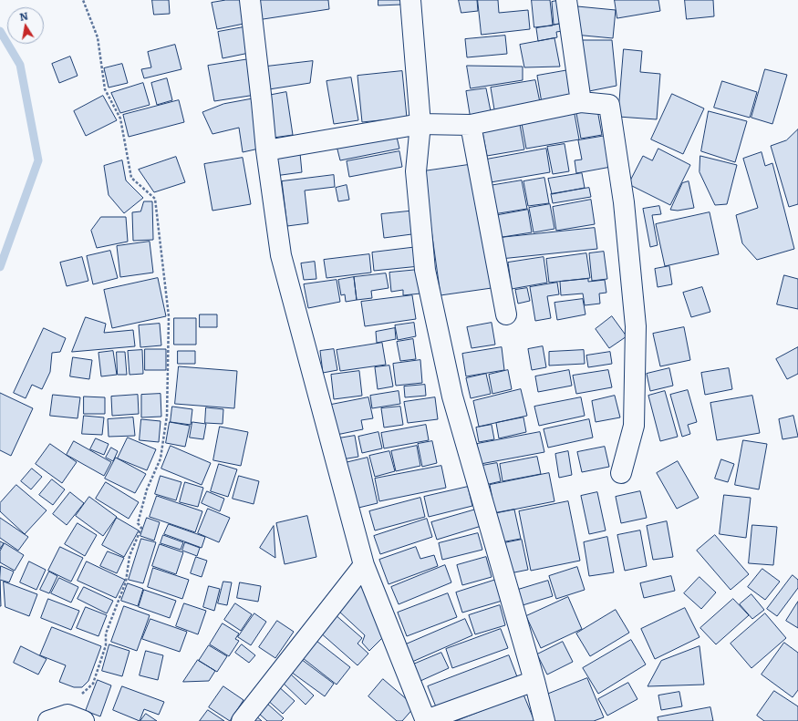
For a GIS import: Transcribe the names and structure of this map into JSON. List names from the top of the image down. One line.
{"north":"top"}
